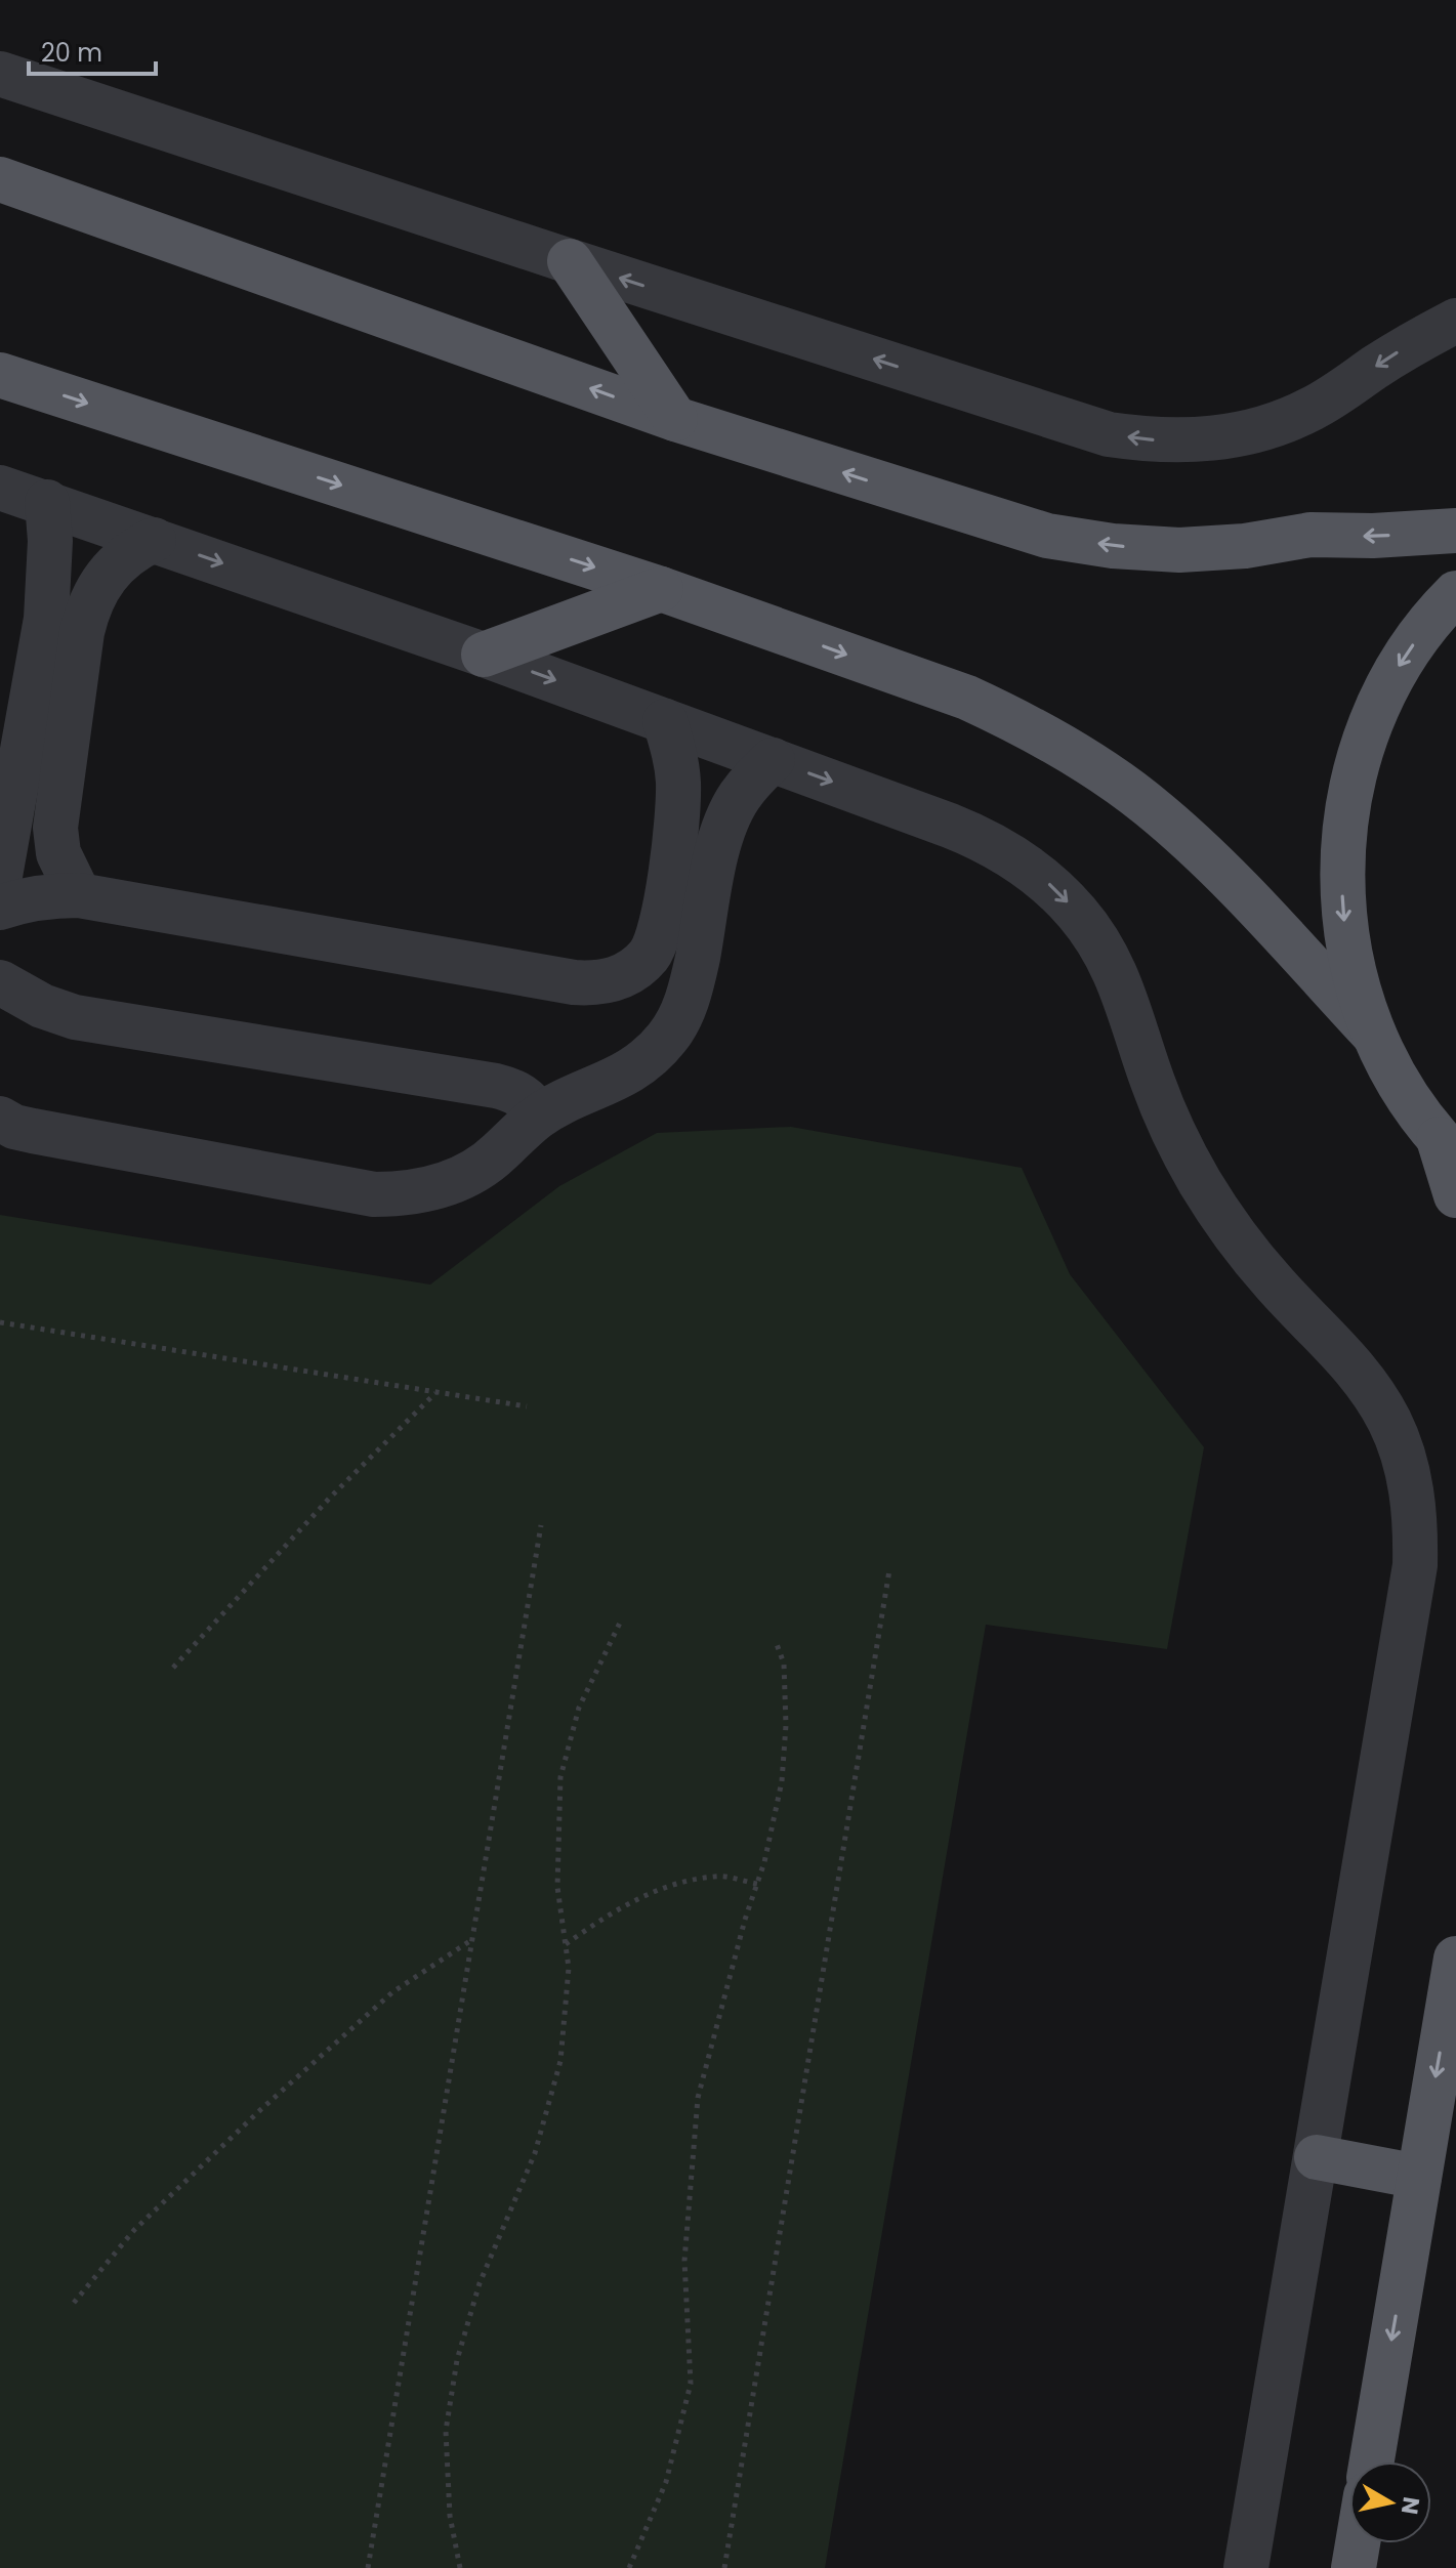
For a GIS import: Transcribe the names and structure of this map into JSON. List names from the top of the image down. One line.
{"scale_bar":"20 m","north":"right"}
